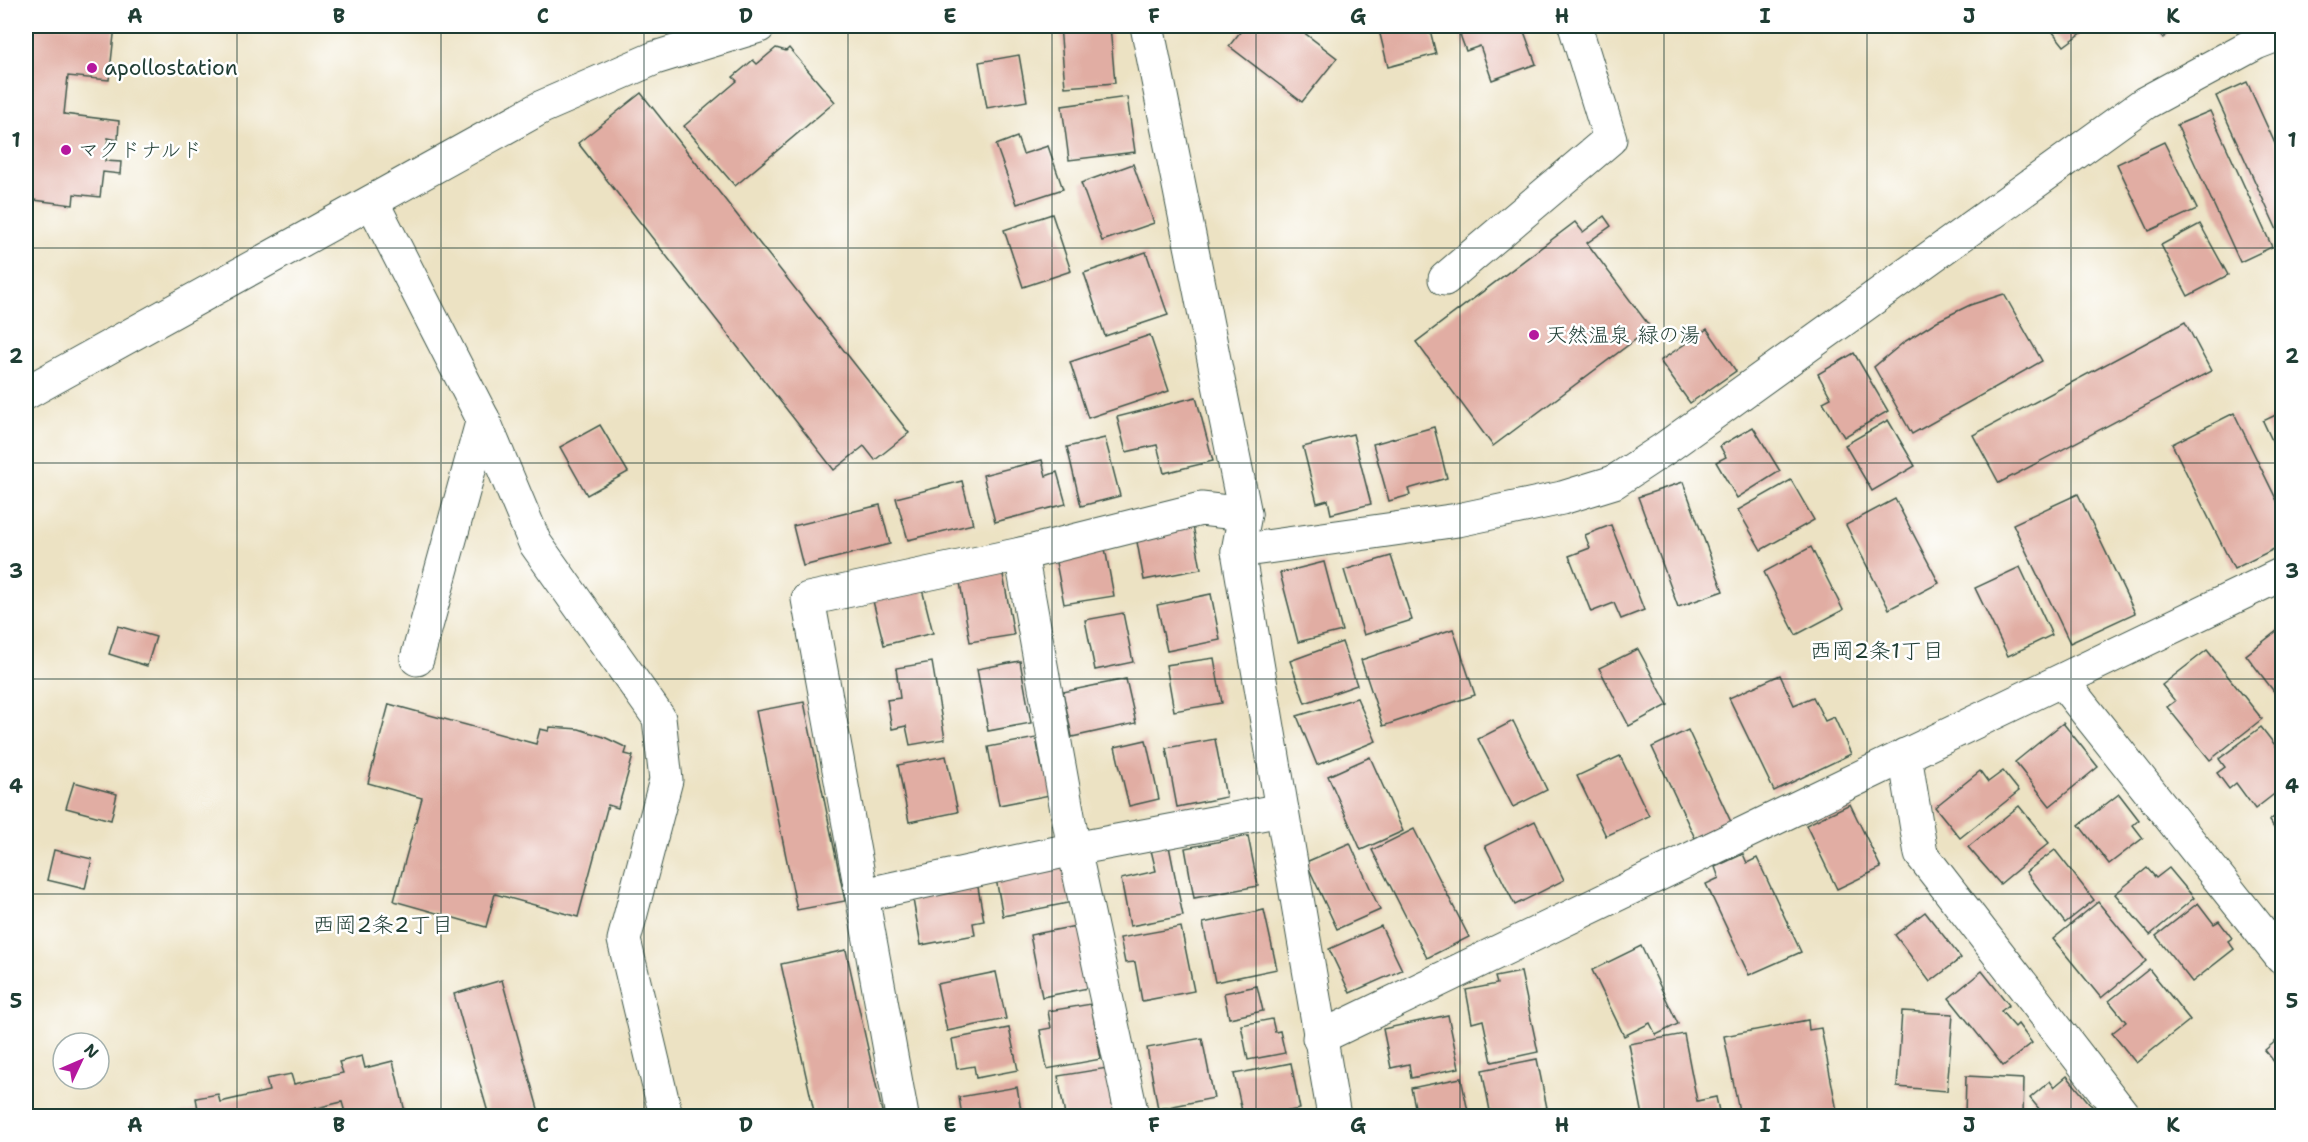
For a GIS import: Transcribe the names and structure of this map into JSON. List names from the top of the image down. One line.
{"districts":["西岡2条1丁目","西岡2条2丁目"],"places":["apollostation","マクドナルド","天然温泉 緑の湯"],"north":"top right","grid":{"columns":["A","B","C","D","E","F","G","H","I","J","K"],"rows":["1","2","3","4","5"]}}
